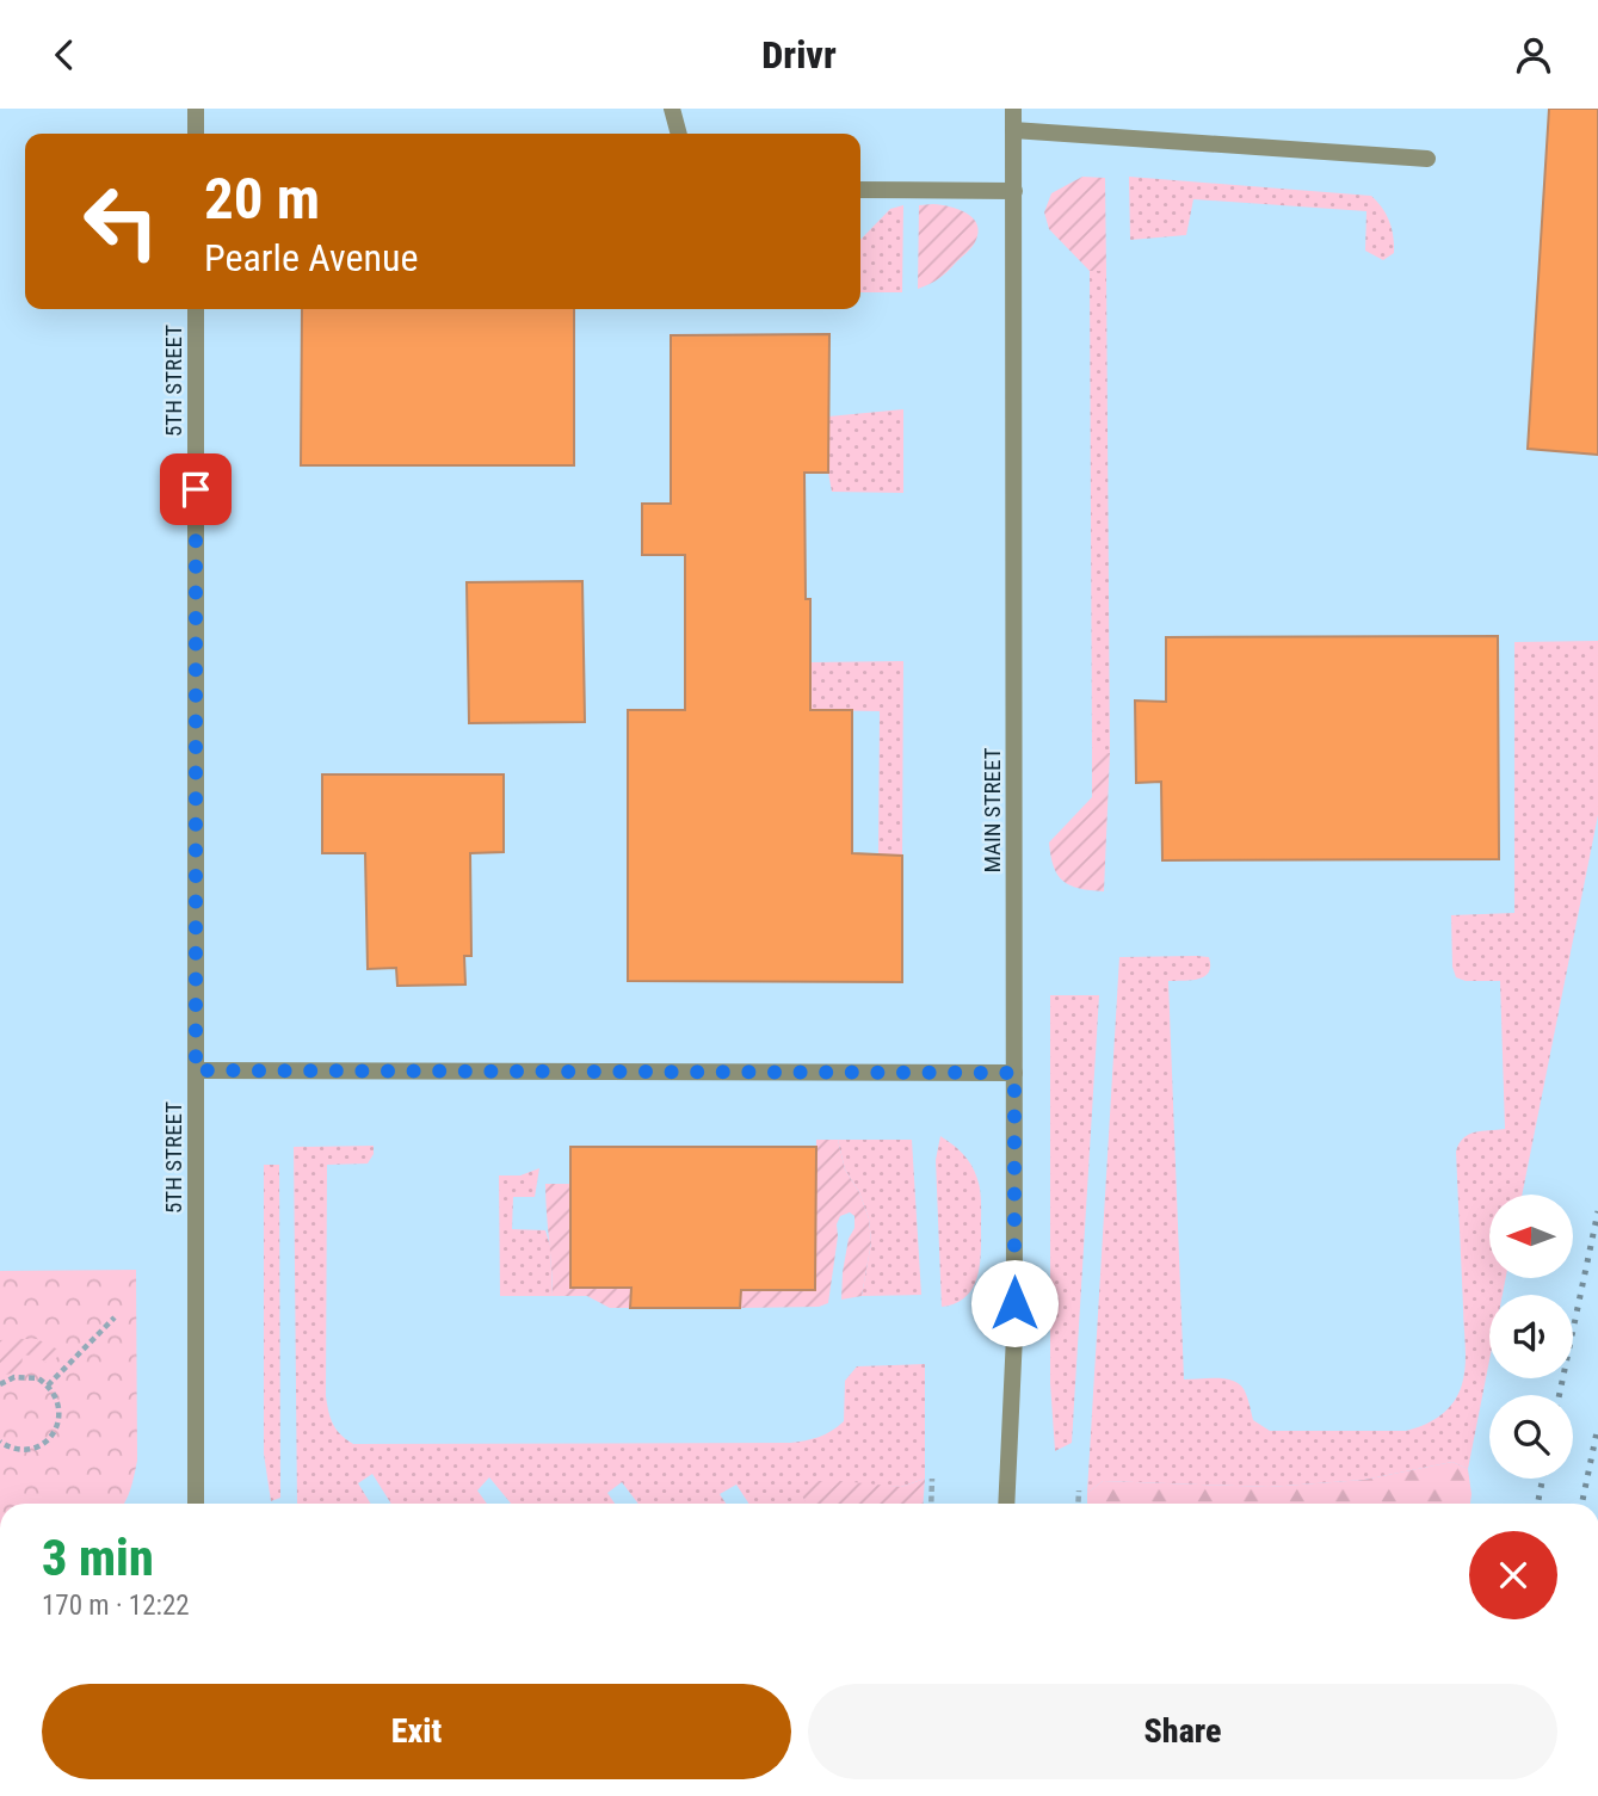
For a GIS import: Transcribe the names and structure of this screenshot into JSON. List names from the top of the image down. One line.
{"streets":{"street":["5TH STREET","MAIN STREET"]},"north":"left","page":{"header":"Drivr","turn":["20 m","Pearle Avenue"],"heading":["3 min","170 m · 12:22"],"buttons":["Exit","Share"]}}
